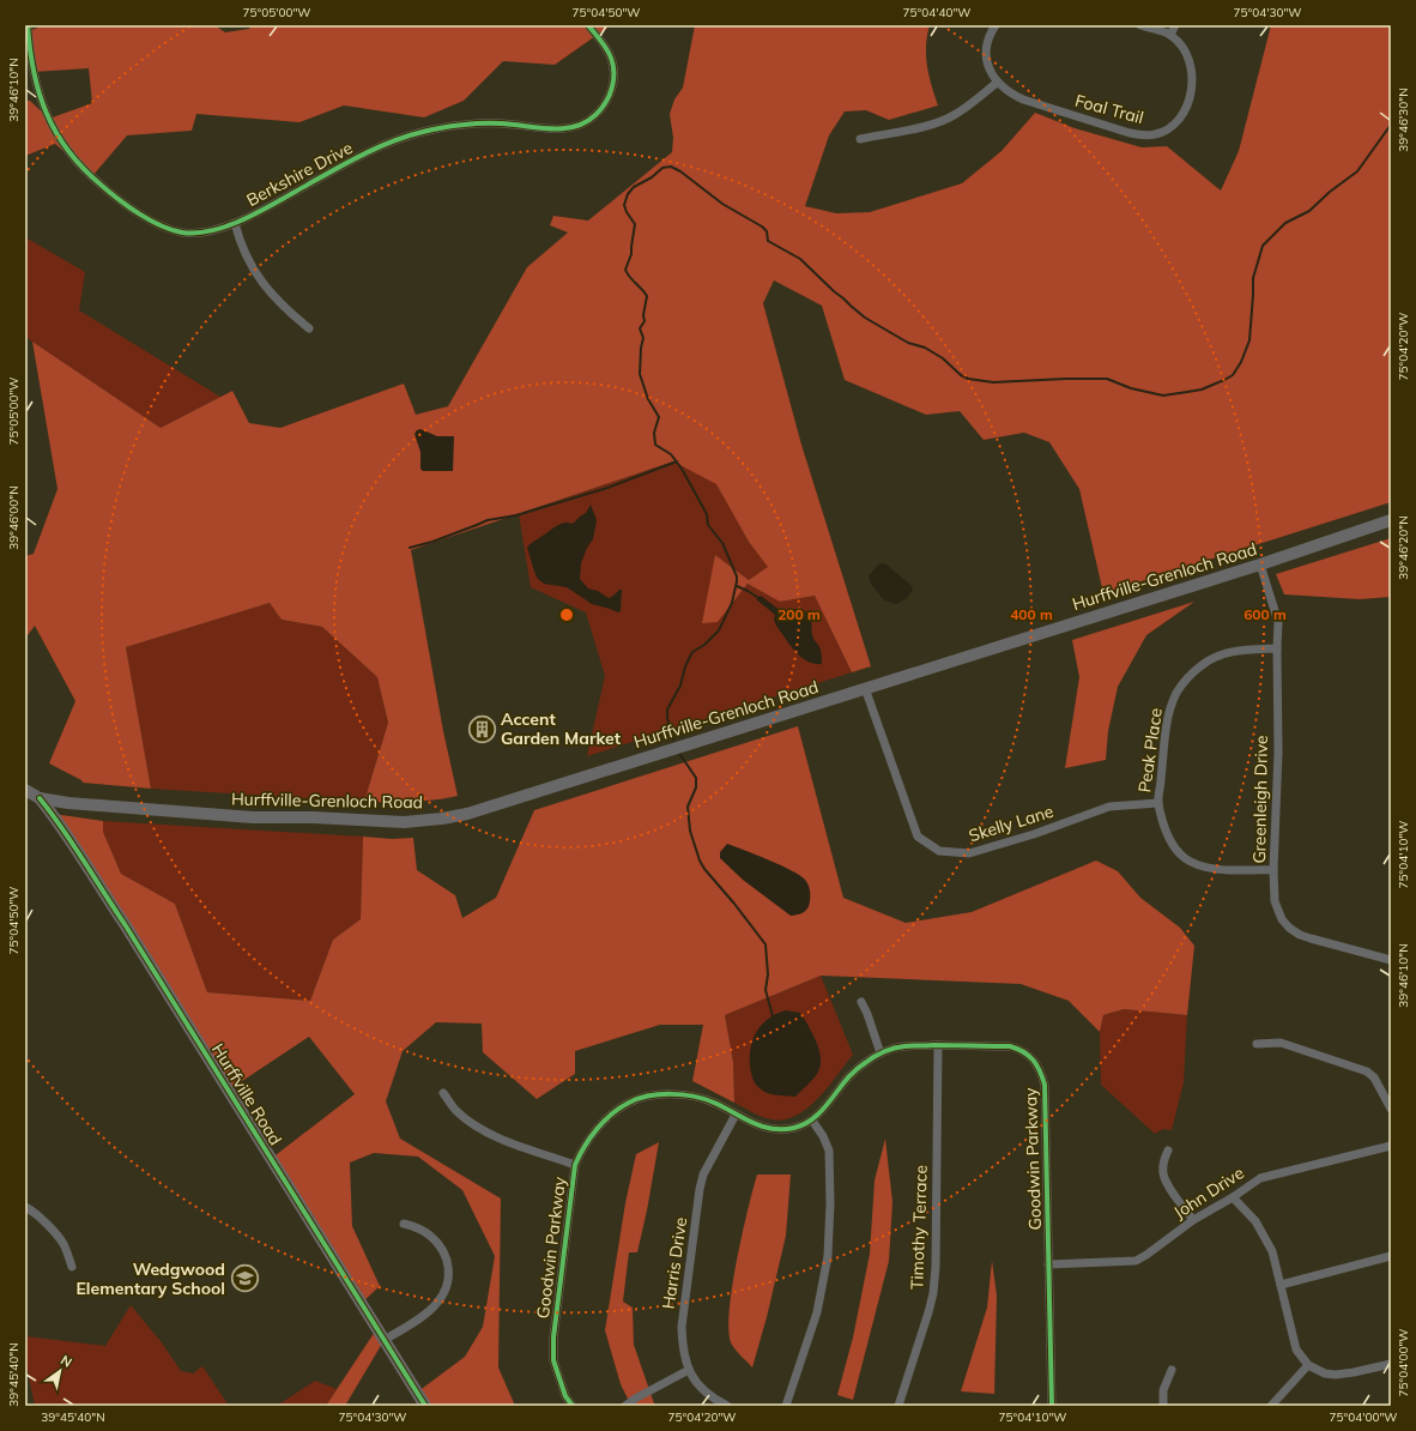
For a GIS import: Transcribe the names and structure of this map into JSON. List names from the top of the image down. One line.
{"streets":{"main road":["Hurffville-Grenloch Road","Hurffville Road"],"street":["Foal Trail","Berkshire Drive","Peak Place","Greenleigh Drive","Skelly Lane","Goodwin Parkway","John Drive","Timothy Terrace","Harris Drive"]},"crossings":[["Hurffville-Grenloch Road","Greenleigh Drive"],["Hurffville-Grenloch Road","Skelly Lane"],["Hurffville-Grenloch Road","Hurffville Road"],["Peak Place","Greenleigh Drive"],["Peak Place","Skelly Lane"],["Goodwin Parkway","John Drive"],["Goodwin Parkway","Timothy Terrace"],["Goodwin Parkway","Harris Drive"]],"places":{"building":["Accent Garden Market"],"school or university":["Wedgwood Elementary School"]},"north":"top right","coordinates":["75°05'00\"W","75°04'50\"W","75°04'40\"W","75°04'30\"W","39°46'10\"N","39°46'30\"N","75°04'20\"W","39°46'00\"N","39°46'20\"N","75°04'10\"W","75°04'00\"W","39°45'40\"N"],"rings":["200 m","400 m","600 m"]}
